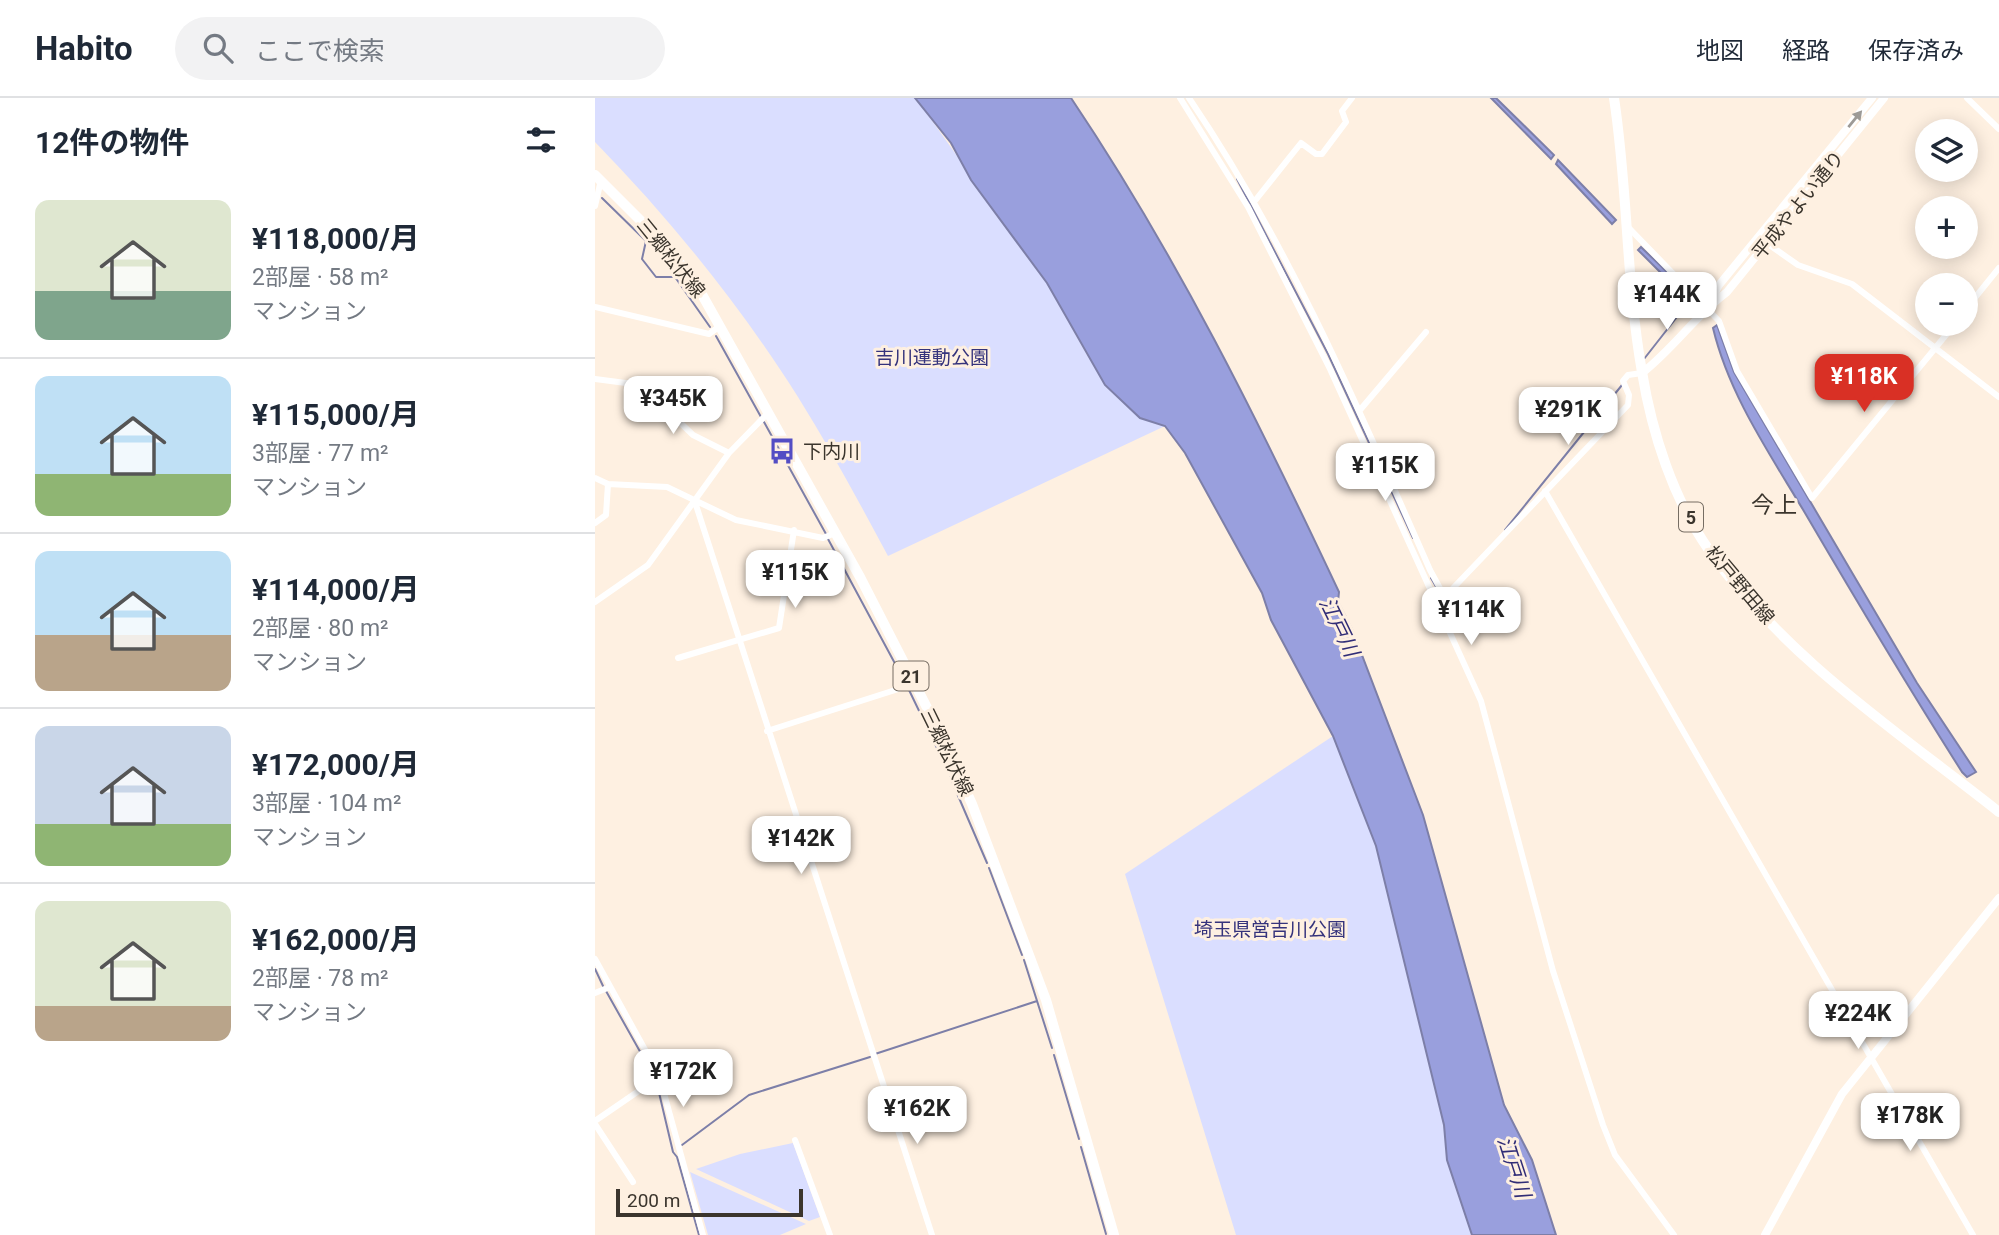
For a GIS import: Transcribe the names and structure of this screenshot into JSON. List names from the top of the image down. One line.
{"streets":{"main road":["三郷松伏線","5","松戸野田線","21"],"street":["平成やよい通り"]},"crossings":[["平成やよい通り","松戸野田線"]],"districts":["今上"],"water":["江戸川"],"parks":["吉川運動公園","埼玉県営吉川公園"],"places":{"bus stop":["下内川"]},"scale_bar":"200 m","page":{"header":"Habito","search":"ここで検索","nav":["地図","経路","保存済み"],"heading":"12件の物件","map_buttons":["+","−"],"list":[{"name":"¥118,000/月","note":"2部屋 · 58 m² · マンション"},{"name":"¥115,000/月","note":"3部屋 · 77 m² · マンション"},{"name":"¥114,000/月","note":"2部屋 · 80 m² · マンション"},{"name":"¥172,000/月","note":"3部屋 · 104 m² · マンション"},{"name":"¥162,000/月","note":"2部屋 · 78 m² · マンション"}],"price":["¥144K","¥118K","¥345K","¥291K","¥115K","¥115K","¥114K","¥142K","¥224K","¥172K","¥162K","¥178K"],"scale":"200 m"}}
